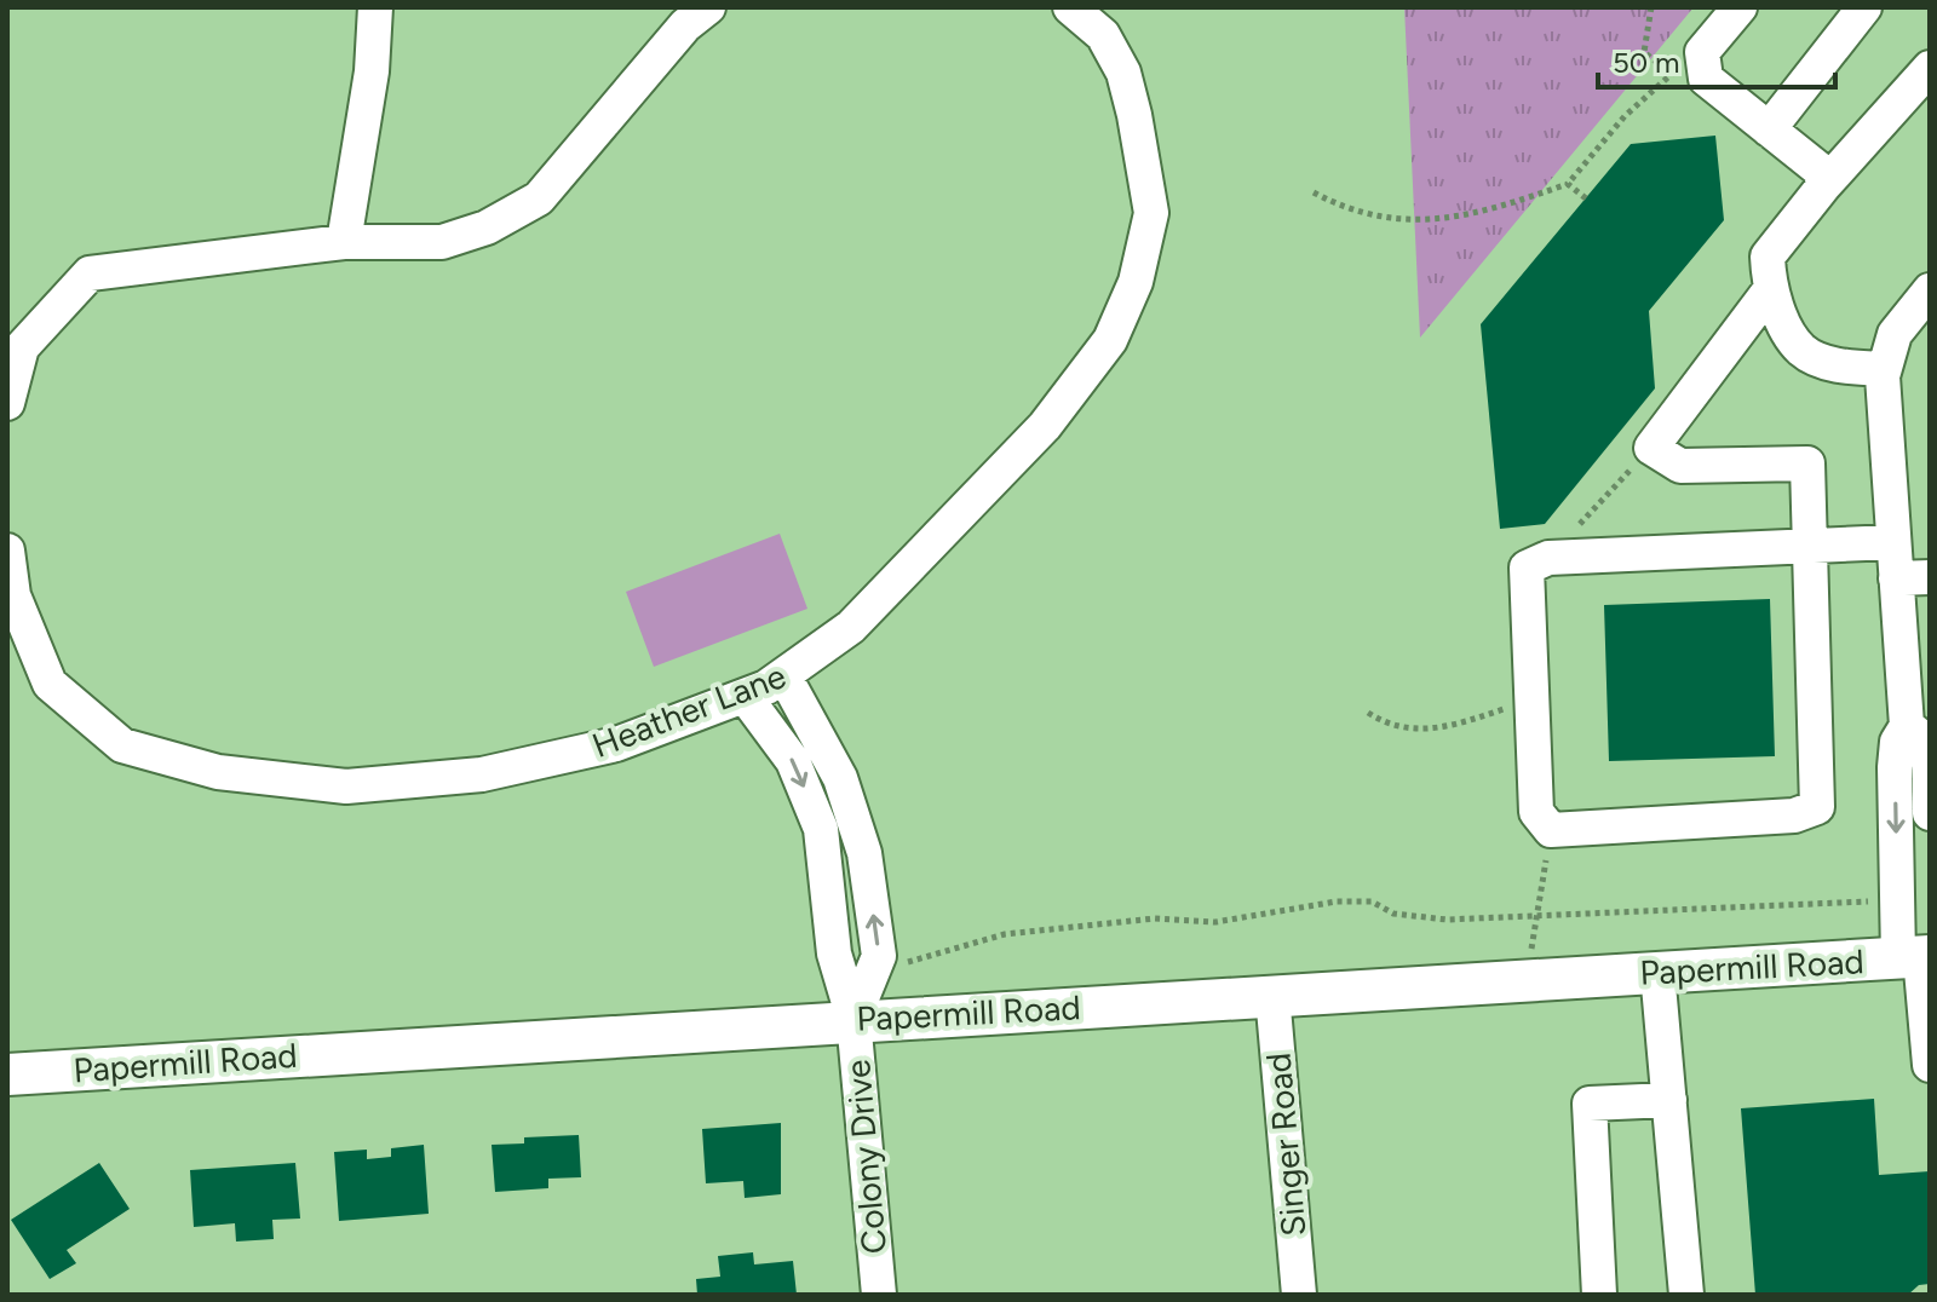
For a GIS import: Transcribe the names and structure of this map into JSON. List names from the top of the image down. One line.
{"streets":{"main road":["Papermill Road"],"street":["Heather Lane","Singer Road","Colony Drive"]},"crossings":[["Heather Lane","Colony Drive"],["Papermill Road","Singer Road"],["Papermill Road","Colony Drive"]],"scale_bar":"50 m"}
